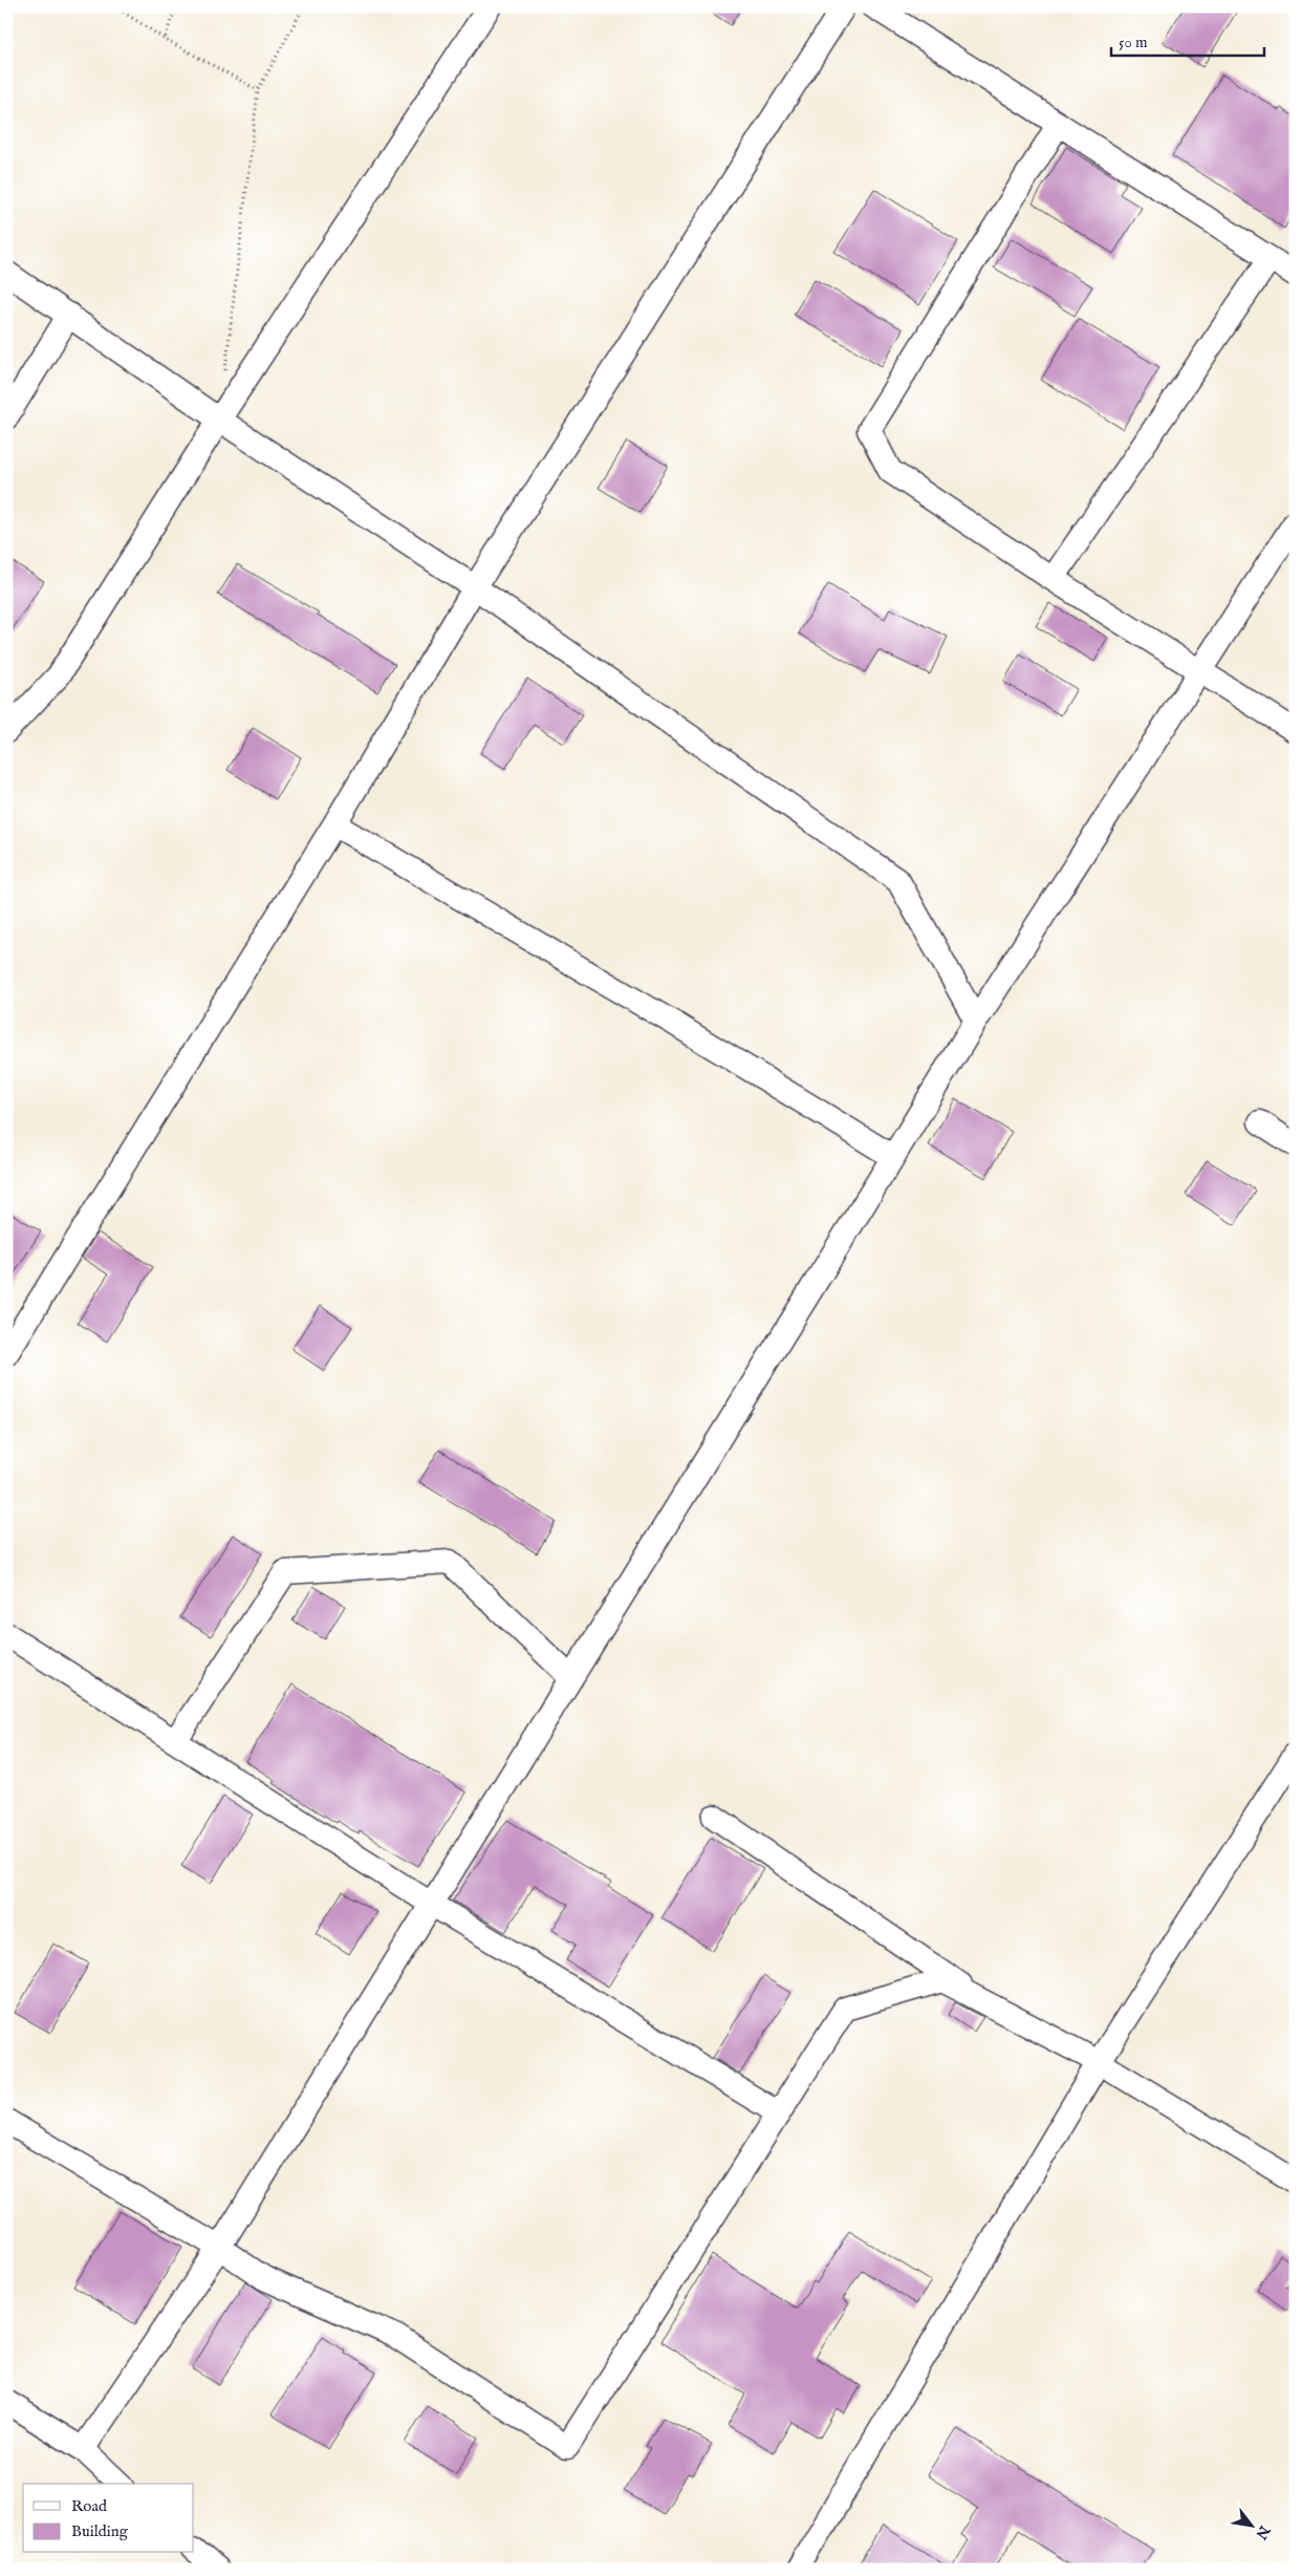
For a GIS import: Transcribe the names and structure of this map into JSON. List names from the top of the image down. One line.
{"legend":["Road","Building"],"scale_bar":"50 m","north":"bottom right"}
